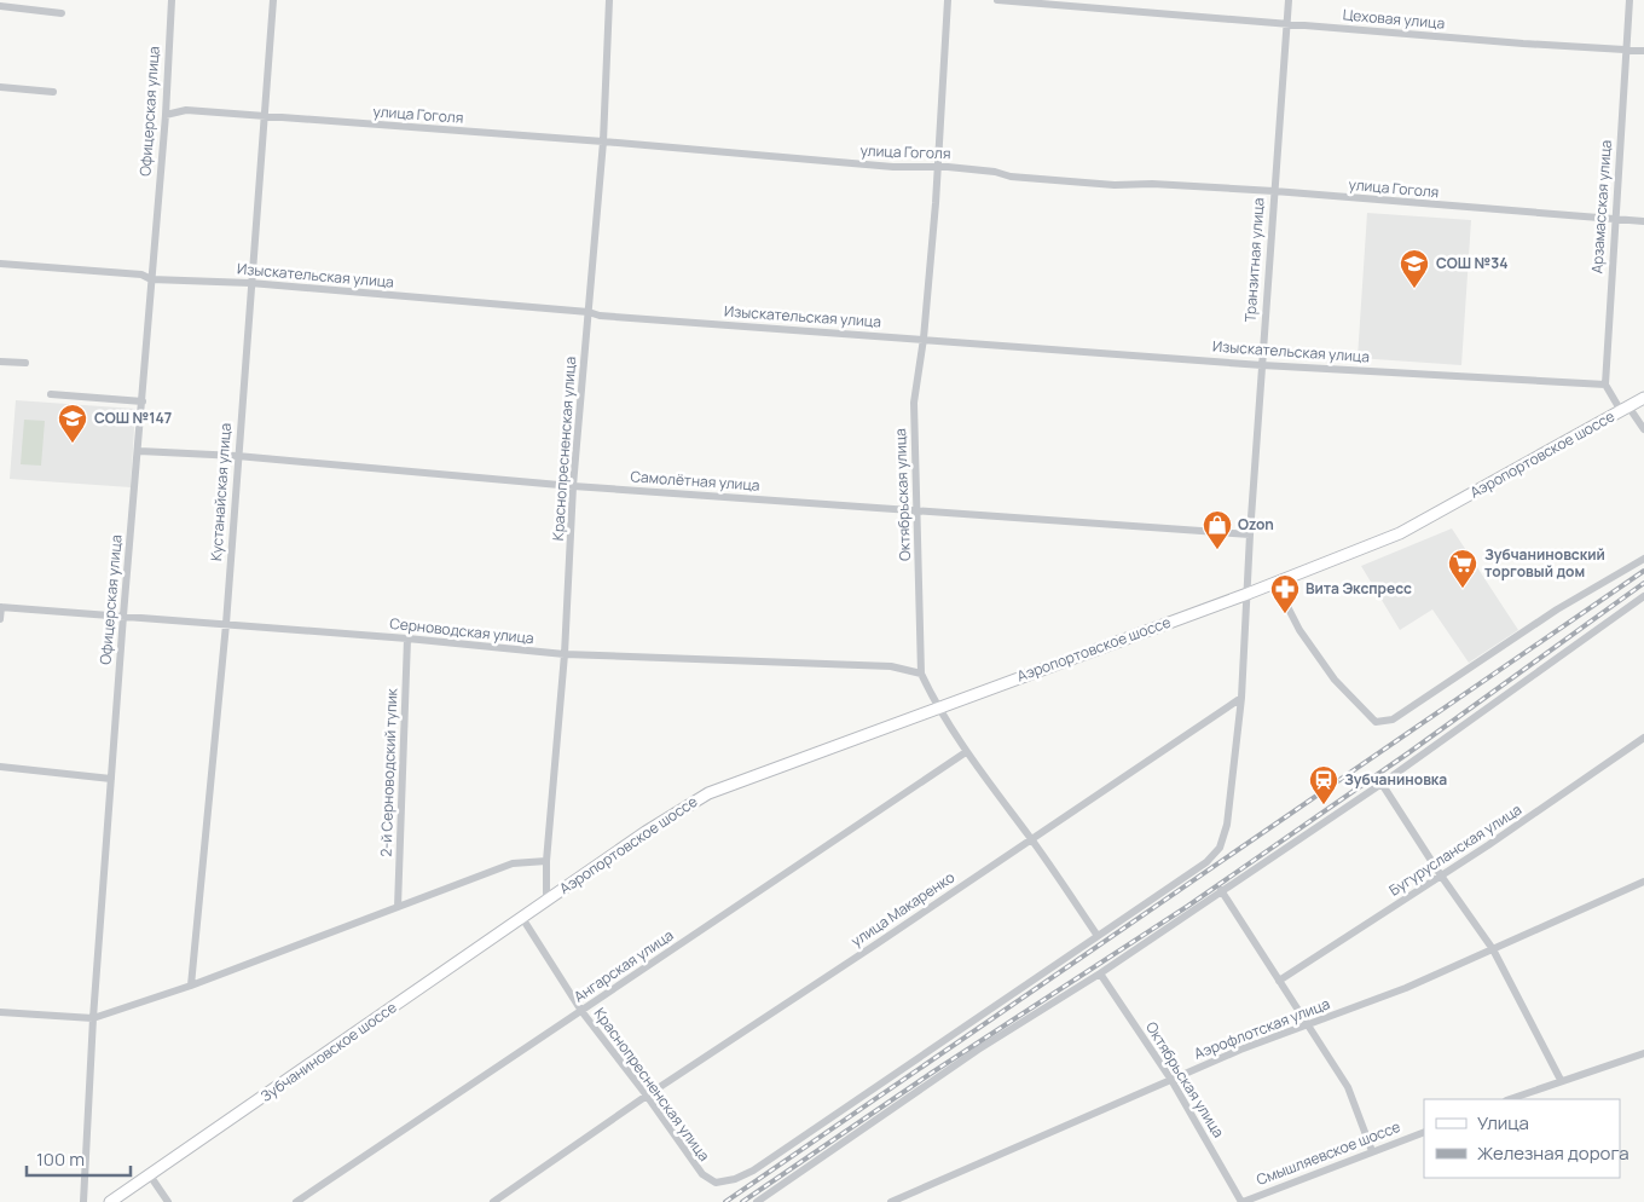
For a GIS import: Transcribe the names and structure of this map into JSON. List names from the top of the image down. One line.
{"streets":{"main road":["Аэропортовское шоссе","Зубчаниновское шоссе"],"street":["Цеховая улица","Офицерская улица","улица Гоголя","Арзамасская улица","Транзитная улица","Изыскательская улица","Краснопресненская улица","Самолётная улица","Кустанайская улица","Октябрьская улица","Серноводская улица","2-й Серноводский тупик","Бугурусланская улица","улица Макаренко","Ангарская улица","Аэрофлотская улица","Смышляевское шоссе"]},"crossings":[["Цеховая улица","Арзамасская улица"],["Цеховая улица","Транзитная улица"],["Офицерская улица","улица Гоголя"],["Офицерская улица","Изыскательская улица"],["Офицерская улица","Самолётная улица"],["Офицерская улица","Серноводская улица"],["улица Гоголя","Арзамасская улица"],["улица Гоголя","Транзитная улица"],["улица Гоголя","Краснопресненская улица"],["улица Гоголя","Кустанайская улица"],["улица Гоголя","Октябрьская улица"],["Арзамасская улица","Изыскательская улица"],["Транзитная улица","Изыскательская улица"],["Транзитная улица","Аэропортовское шоссе"],["Транзитная улица","Самолётная улица"],["Изыскательская улица","Краснопресненская улица"],["Изыскательская улица","Кустанайская улица"],["Изыскательская улица","Октябрьская улица"],["Краснопресненская улица","Аэропортовское шоссе"],["Краснопресненская улица","Самолётная улица"],["Краснопресненская улица","Октябрьская улица"],["Краснопресненская улица","Серноводская улица"],["Краснопресненская улица","улица Макаренко"],["Краснопресненская улица","Ангарская улица"],["Краснопресненская улица","Зубчаниновское шоссе"],["Аэропортовское шоссе","Октябрьская улица"],["Аэропортовское шоссе","Зубчаниновское шоссе"],["Самолётная улица","Кустанайская улица"],["Самолётная улица","Октябрьская улица"],["Кустанайская улица","Серноводская улица"],["Октябрьская улица","Серноводская улица"],["Октябрьская улица","улица Макаренко"],["Октябрьская улица","Ангарская улица"],["Октябрьская улица","Аэрофлотская улица"],["Октябрьская улица","Смышляевское шоссе"],["Серноводская улица","2-й Серноводский тупик"]],"places":{"school or university":["СОШ №34","СОШ №147"],"shop":["Ozon"],"supermarket":["Зубчаниновский торговый дом"],"pharmacy":["Вита Экспресс"],"station":["Зубчаниновка"]},"legend":["Улица","Железная дорога"],"scale_bar":"100 m"}
